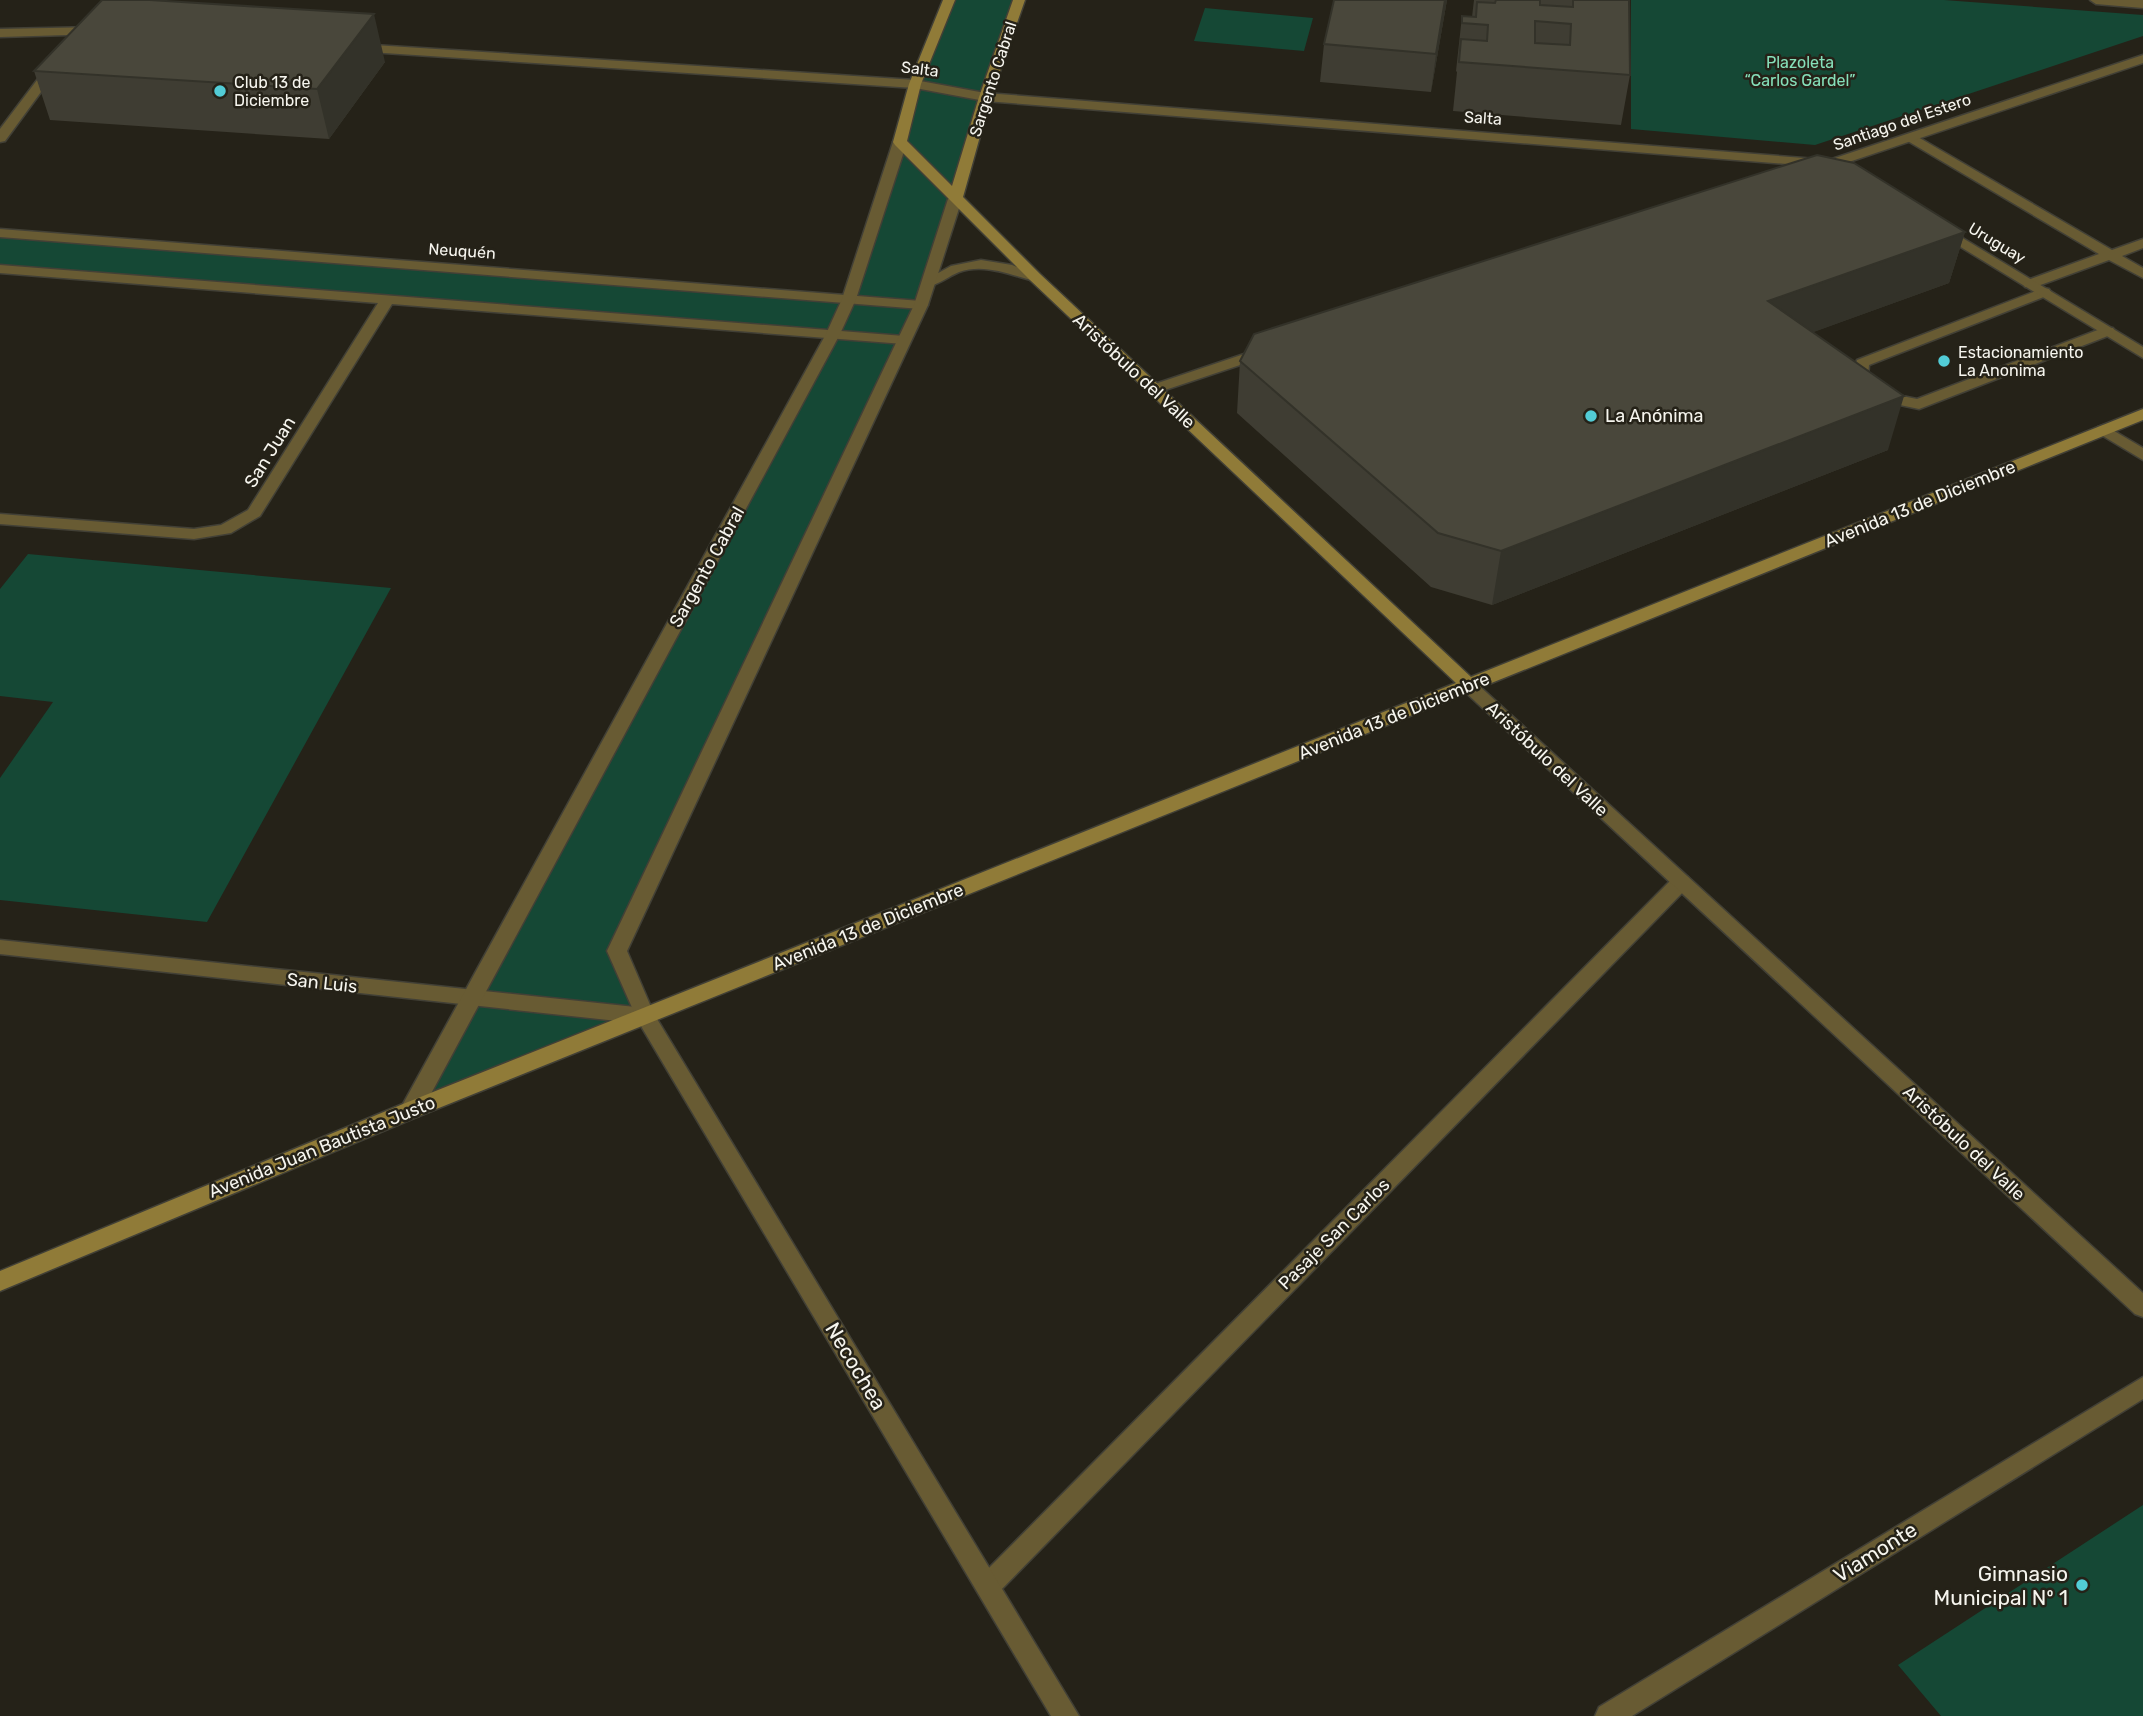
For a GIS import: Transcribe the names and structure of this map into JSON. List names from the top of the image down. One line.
{"streets":{"main road":["Sargento Cabral","Aristóbulo del Valle","Avenida 13 de Diciembre","Avenida Juan Bautista Justo"],"street":["Salta","Santiago del Estero","Uruguay","Neuquén","San Juan","San Luis","Pasaje San Carlos","Necochea","Viamonte"]},"crossings":[["Salta","Sargento Cabral"],["Salta","Santiago del Estero"],["Sargento Cabral","Neuquén"],["Sargento Cabral","Aristóbulo del Valle"],["Sargento Cabral","San Luis"],["Sargento Cabral","Avenida Juan Bautista Justo"],["Sargento Cabral","Necochea"],["Neuquén","Necochea"],["Aristóbulo del Valle","Avenida 13 de Diciembre"],["Aristóbulo del Valle","Pasaje San Carlos"],["Aristóbulo del Valle","Necochea"],["Avenida 13 de Diciembre","San Luis"],["Avenida 13 de Diciembre","Avenida Juan Bautista Justo"],["Avenida 13 de Diciembre","Necochea"],["San Luis","Avenida Juan Bautista Justo"],["San Luis","Necochea"],["Avenida Juan Bautista Justo","Necochea"],["Pasaje San Carlos","Necochea"]],"parks":["Plazoleta “Carlos Gardel”"],"places":["Club 13 de Diciembre","Estacionamiento La Anonima","La Anónima","Gimnasio Municipal Nº 1"]}
